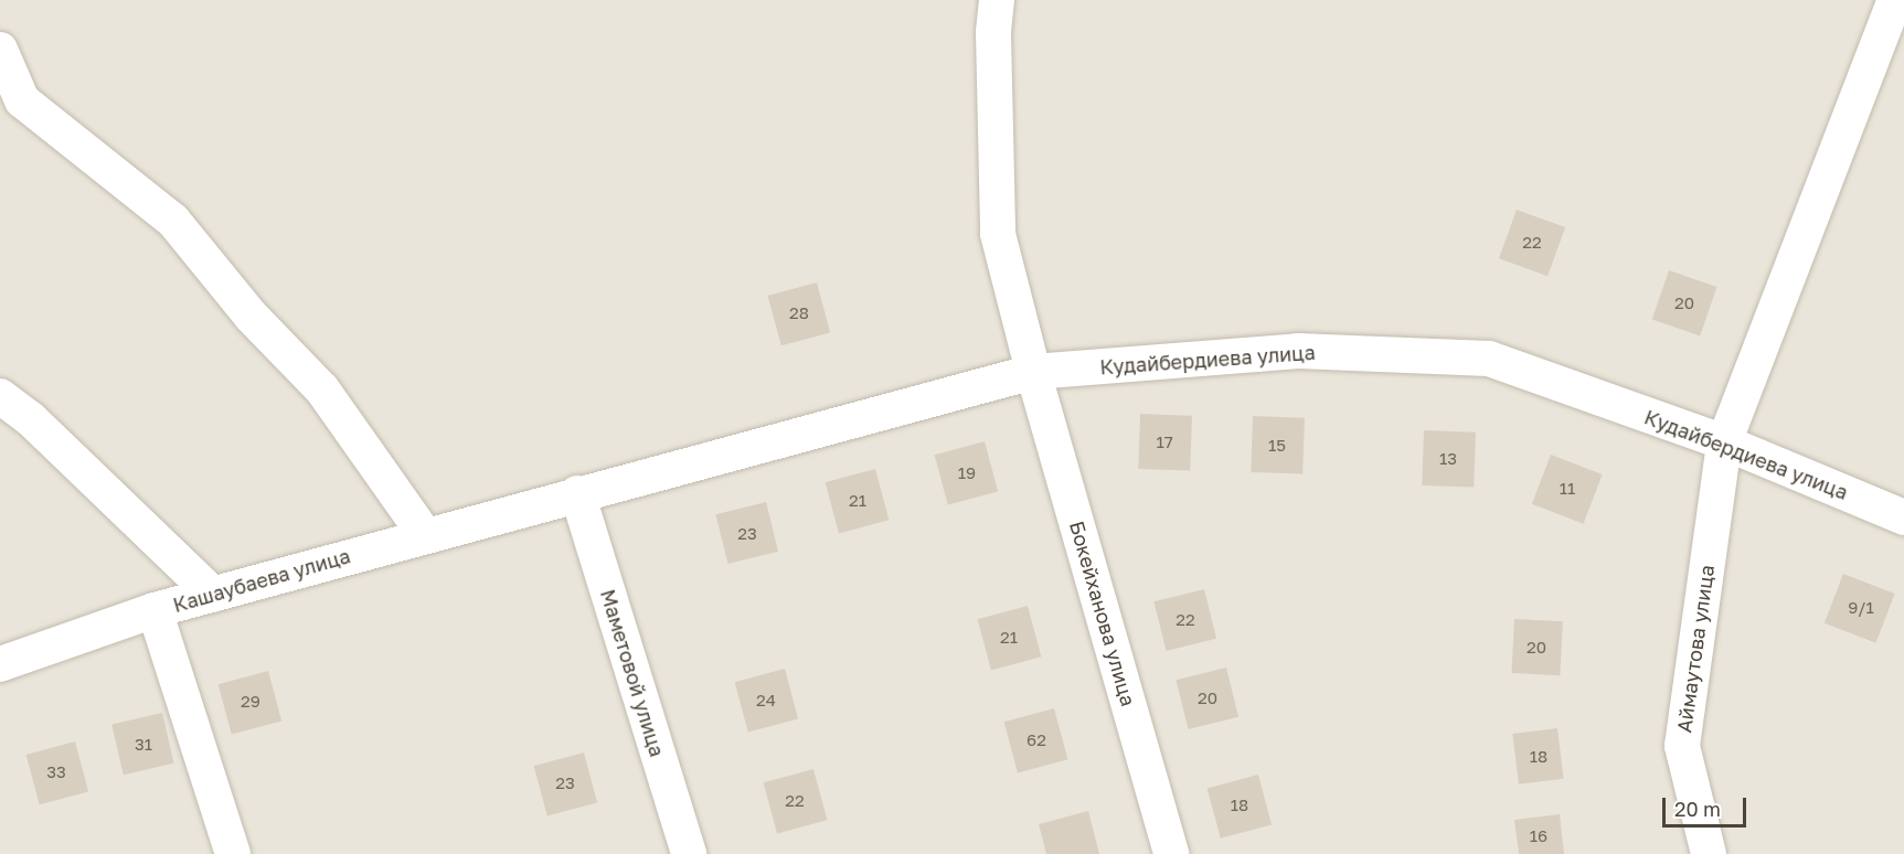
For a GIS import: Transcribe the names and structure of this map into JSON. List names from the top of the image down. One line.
{"streets":{"street":["Кудайбердиева улица","Кашаубаева улица","Бокейханова улица","Аймаутова улица","Маметовой улица"]},"crossings":[["Кудайбердиева улица","Кашаубаева улица"],["Кудайбердиева улица","Бокейханова улица"],["Кудайбердиева улица","Аймаутова улица"],["Кудайбердиева улица","Маметовой улица"],["Кашаубаева улица","Маметовой улица"]],"house_numbers":["22","20","28","17","15","13","19","11","21","23","9/1","22","21","20","20","24","29","62","31","18","33","23","22","18","16"],"scale_bar":"20 m"}
